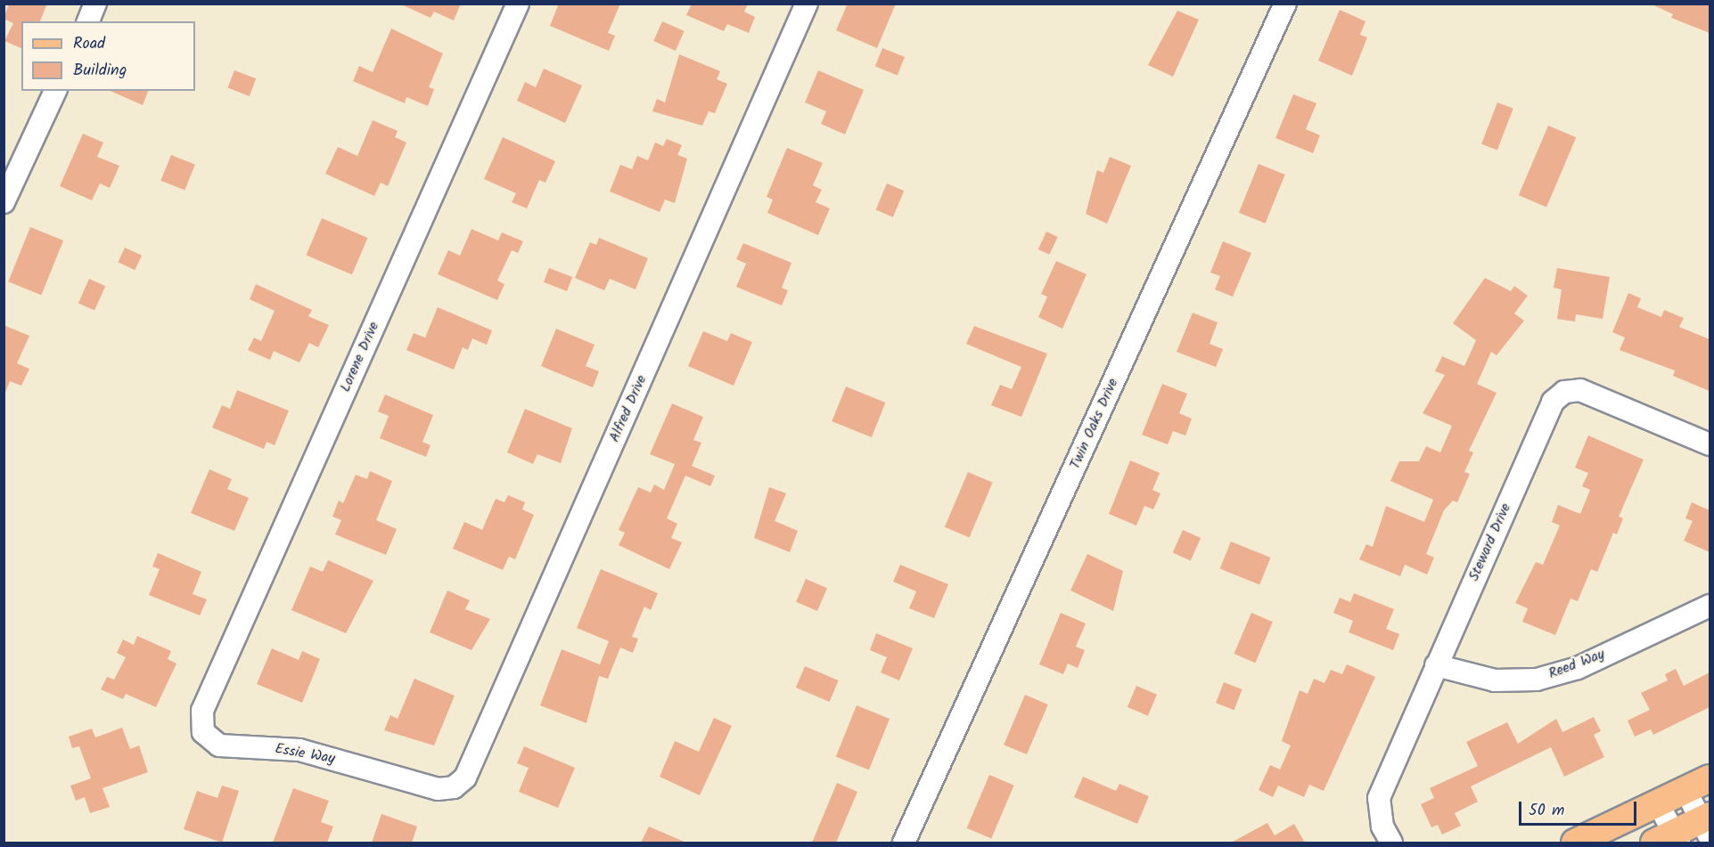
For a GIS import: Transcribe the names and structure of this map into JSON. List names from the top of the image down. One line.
{"streets":{"street":["Lorene Drive","Alfred Drive","Twin Oaks Drive","Steward Drive","Reed Way","Essie Way"]},"crossings":[["Lorene Drive","Essie Way"],["Alfred Drive","Essie Way"],["Steward Drive","Reed Way"]],"legend":["Road","Building"],"scale_bar":"50 m"}
